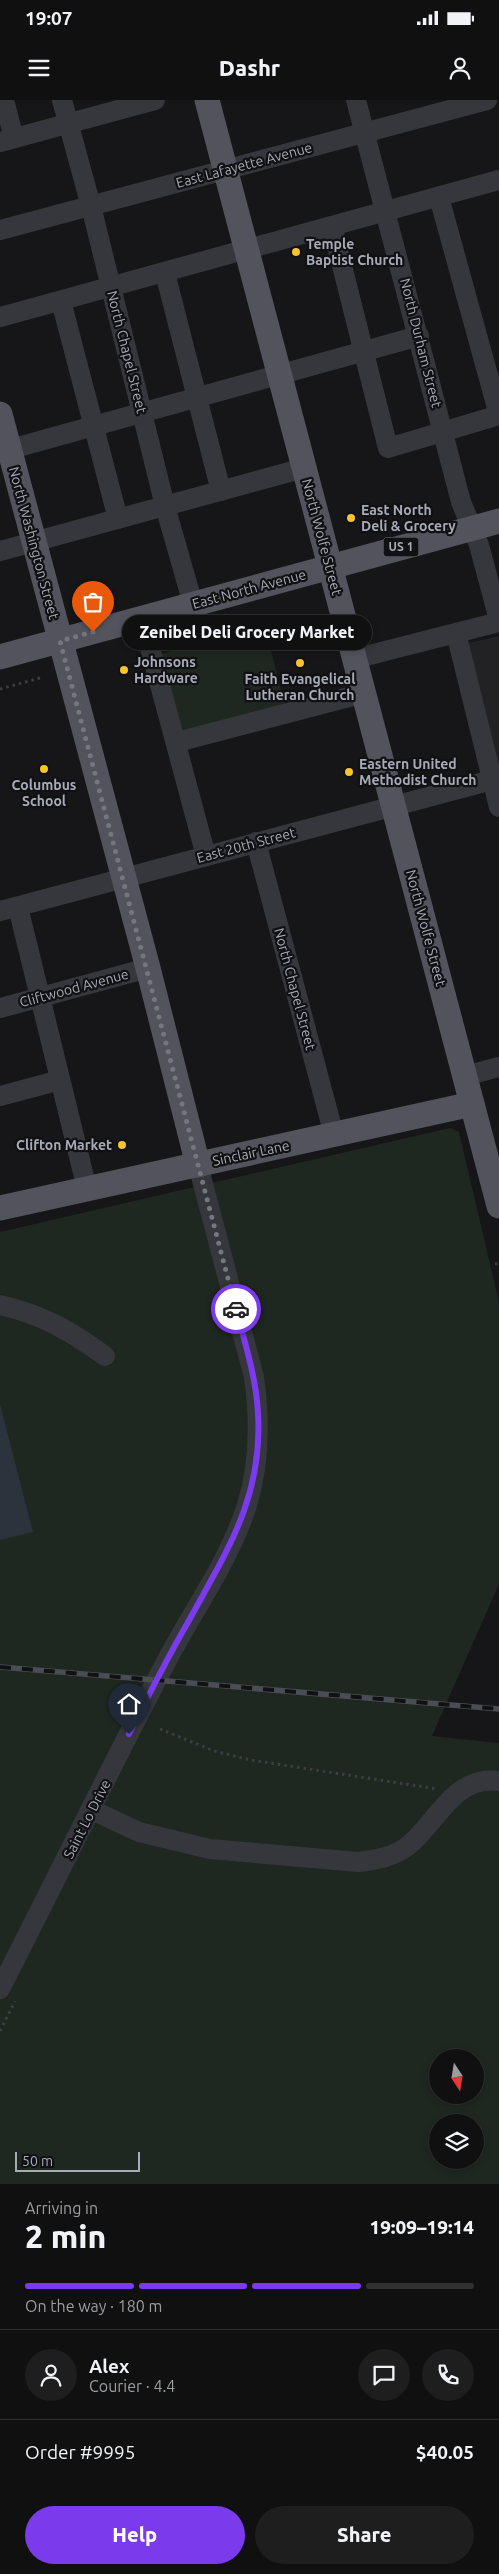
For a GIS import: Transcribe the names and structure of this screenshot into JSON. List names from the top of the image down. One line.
{"streets":{"main road":["North Wolfe Street","North Washington Street","US 1","East North Avenue","Sinclair Lane"],"street":["East Lafayette Avenue","North Durham Street","North Chapel Street","East 20th Street","Cliftwood Avenue","Saint Lo Drive"]},"crossings":[["East Lafayette Avenue","North Durham Street"],["East Lafayette Avenue","North Chapel Street"],["East Lafayette Avenue","North Wolfe Street"],["North Durham Street","East North Avenue"],["North Chapel Street","East North Avenue"],["North Chapel Street","East 20th Street"],["North Chapel Street","Sinclair Lane"],["North Wolfe Street","East North Avenue"],["North Wolfe Street","East 20th Street"],["North Wolfe Street","Sinclair Lane"],["North Washington Street","East North Avenue"],["North Washington Street","East 20th Street"],["North Washington Street","Cliftwood Avenue"],["North Washington Street","Sinclair Lane"],["North Washington Street","Saint Lo Drive"],["Sinclair Lane","Saint Lo Drive"]],"places":["Temple Baptist Church","East North Deli & Grocery","Zenibel Deli Grocery Market","Faith Evangelical Lutheran Church","Johnsons Hardware","Columbus School","Eastern United Methodist Church","Clifton Market"],"scale_bar":"50 m","north":"bottom","page":{"status":"19:07","header":"Dashr","bubble":"Zenibel Deli Grocery Market","scale":"50 m","heading":["2 min","Arriving in","19:09–19:14"],"panel":["Alex","Courier · 4.4","Order #9995","$40.05"],"bar":"On the way · 180 m","buttons":["Help","Share"]}}
